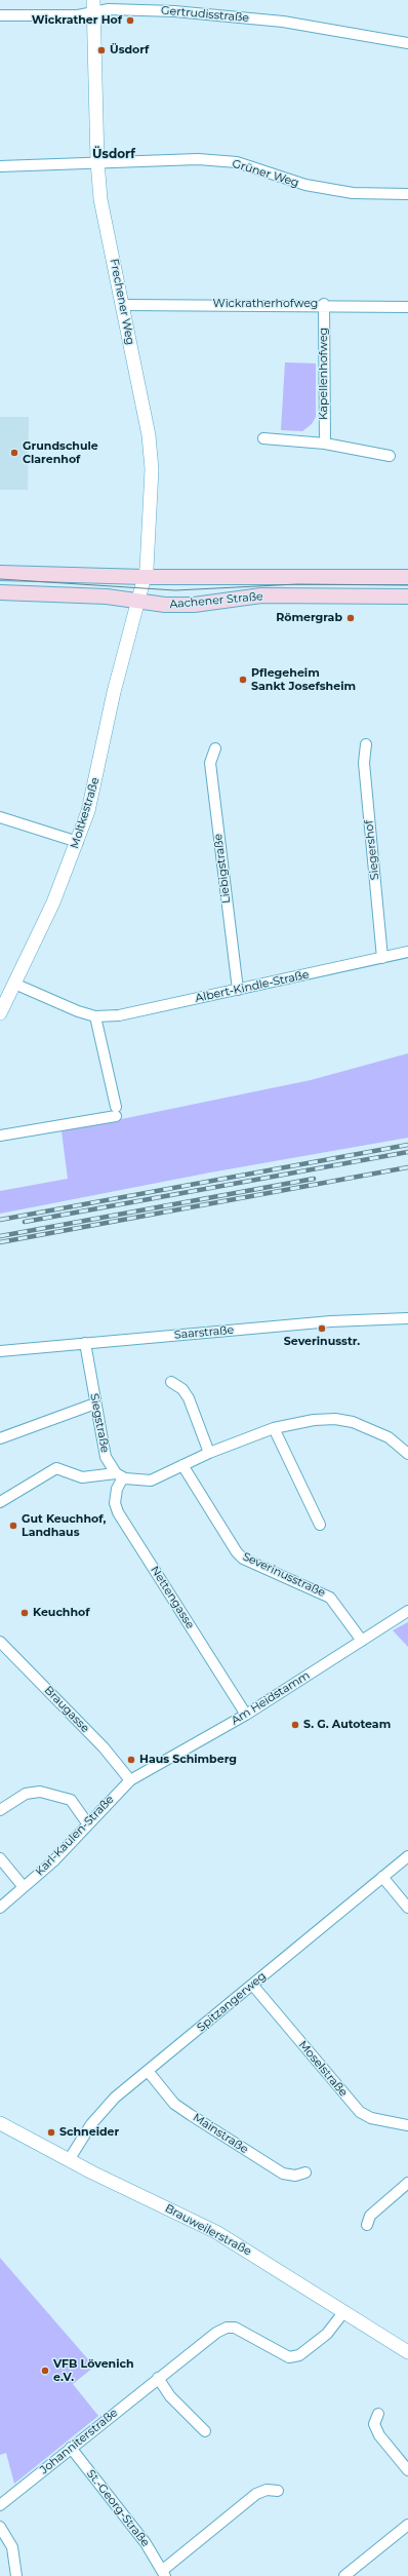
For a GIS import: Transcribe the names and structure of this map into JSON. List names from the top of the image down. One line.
{"streets":{"main road":["Aachener Straße"],"street":["Gertrudisstraße","Grüner Weg","Frechener Weg","Wickratherhofweg","Kapellenhofweg","Moltkestraße","Siegershof","Liebigstraße","Albert-Kindle-Straße","Saarstraße","Siegstraße","Severinusstraße","Nettengasse","Am Heidstamm","Braugasse","Karl-Kaulen-Straße","Spitzangerweg","Moselstraße","Mainstraße","Brauweilerstraße","Johanniterstraße","St.-Georg-Straße"]},"crossings":[["Gertrudisstraße","Frechener Weg"],["Grüner Weg","Frechener Weg"],["Frechener Weg","Wickratherhofweg"],["Frechener Weg","Aachener Straße"],["Frechener Weg","Moltkestraße"],["Wickratherhofweg","Kapellenhofweg"],["Aachener Straße","Moltkestraße"],["Moltkestraße","Albert-Kindle-Straße"],["Siegershof","Albert-Kindle-Straße"],["Liebigstraße","Albert-Kindle-Straße"],["Saarstraße","Siegstraße"],["Siegstraße","Nettengasse"],["Severinusstraße","Am Heidstamm"],["Nettengasse","Am Heidstamm"],["Am Heidstamm","Braugasse"],["Am Heidstamm","Karl-Kaulen-Straße"],["Braugasse","Karl-Kaulen-Straße"],["Spitzangerweg","Moselstraße"],["Spitzangerweg","Mainstraße"],["Spitzangerweg","Brauweilerstraße"],["Brauweilerstraße","Johanniterstraße"],["Johanniterstraße","St.-Georg-Straße"]],"districts":["Üsdorf"],"places":["Wickrather Hof","Üsdorf","Grundschule Clarenhof","Römergrab","Pflegeheim Sankt Josefsheim","Severinusstr.","Gut Keuchhof, Landhaus","Keuchhof","S. G. Autoteam","Haus Schimberg","Schneider","VFB Lövenich e.V."]}
